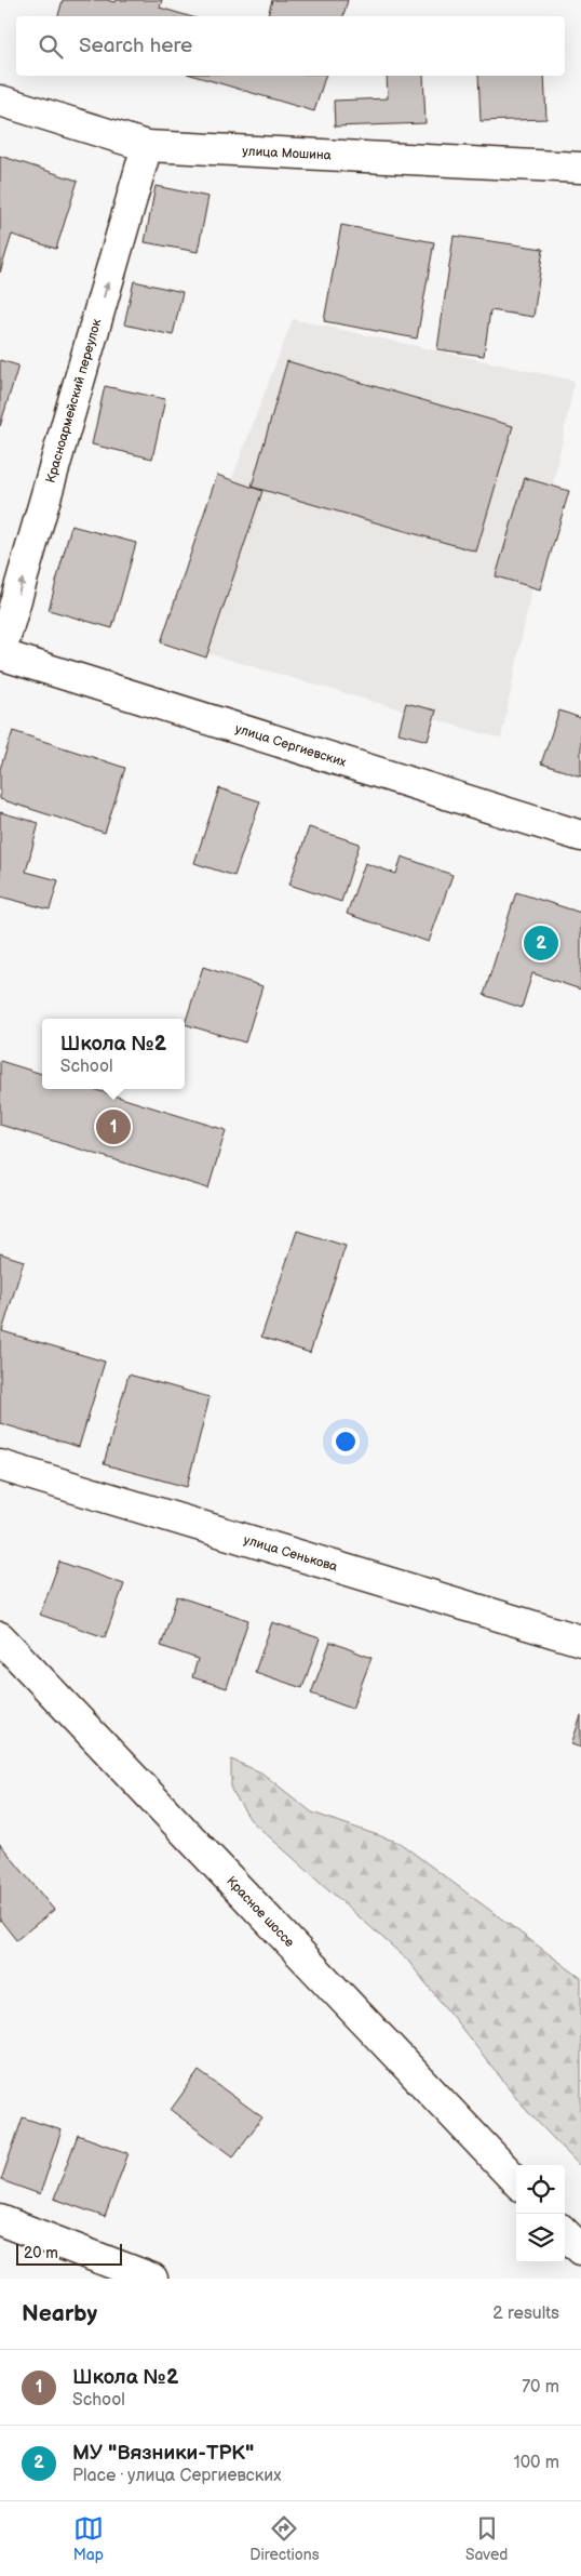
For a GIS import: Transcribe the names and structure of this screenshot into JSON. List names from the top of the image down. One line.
{"streets":{"street":["улица Мошина","Красноармейский переулок","улица Сергиевских","улица Сенькова","Красное шоссе"]},"crossings":[["улица Мошина","Красноармейский переулок"],["Красноармейский переулок","улица Сергиевских"]],"one_way":["Красноармейский переулок"],"scale_bar":"20 m","page":{"search":"Search here","pins":["2","1"],"popup":["Школа №2","School"],"scale":"20 m","heading":["Nearby","2 results"],"list":[{"mark":"1","name":"Школа №2","note":"School","value":"70 m"},{"mark":"2","name":"МУ \"Вязники-ТРК\"","note":"Place · улица Сергиевских","value":"100 m"}],"nav":["Map","Directions","Saved"]}}
